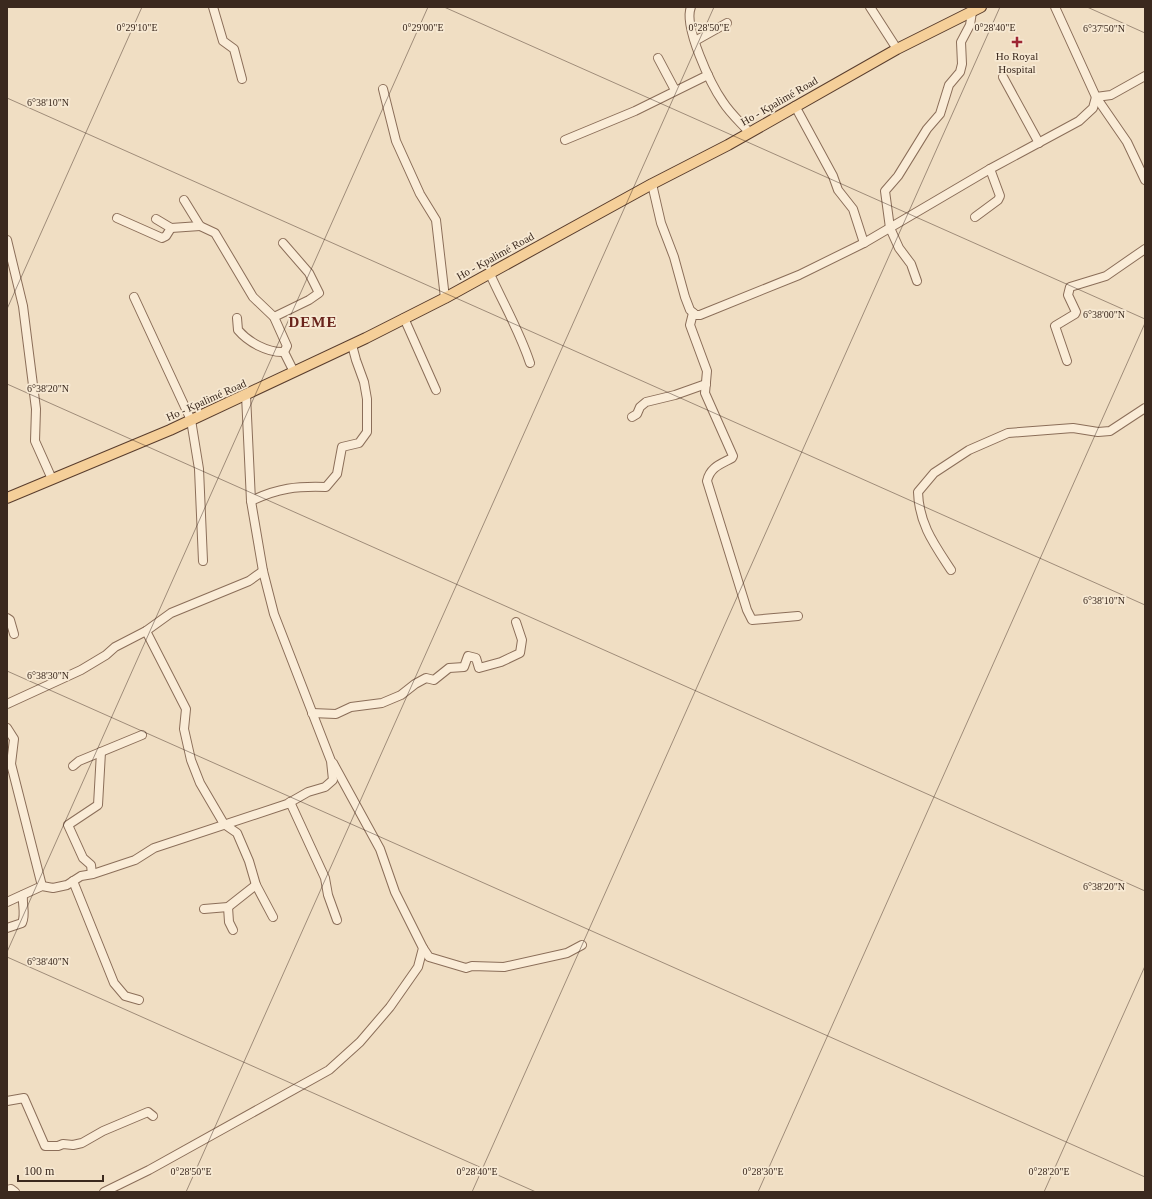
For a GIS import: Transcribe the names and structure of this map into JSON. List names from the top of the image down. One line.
{"streets":{"main road":["Ho - Kpalimé Road"]},"districts":["DEME"],"places":{"health":["Ho Royal Hospital"]},"scale_bar":"100 m","coordinates":["0°29'00\"E","0°28'50\"E","0°28'40\"E","0°29'10\"E","6°37'50\"N","6°38'10\"N","6°38'00\"N","6°38'20\"N","6°38'30\"N","6°38'40\"N","0°28'30\"E","0°28'20\"E"]}
